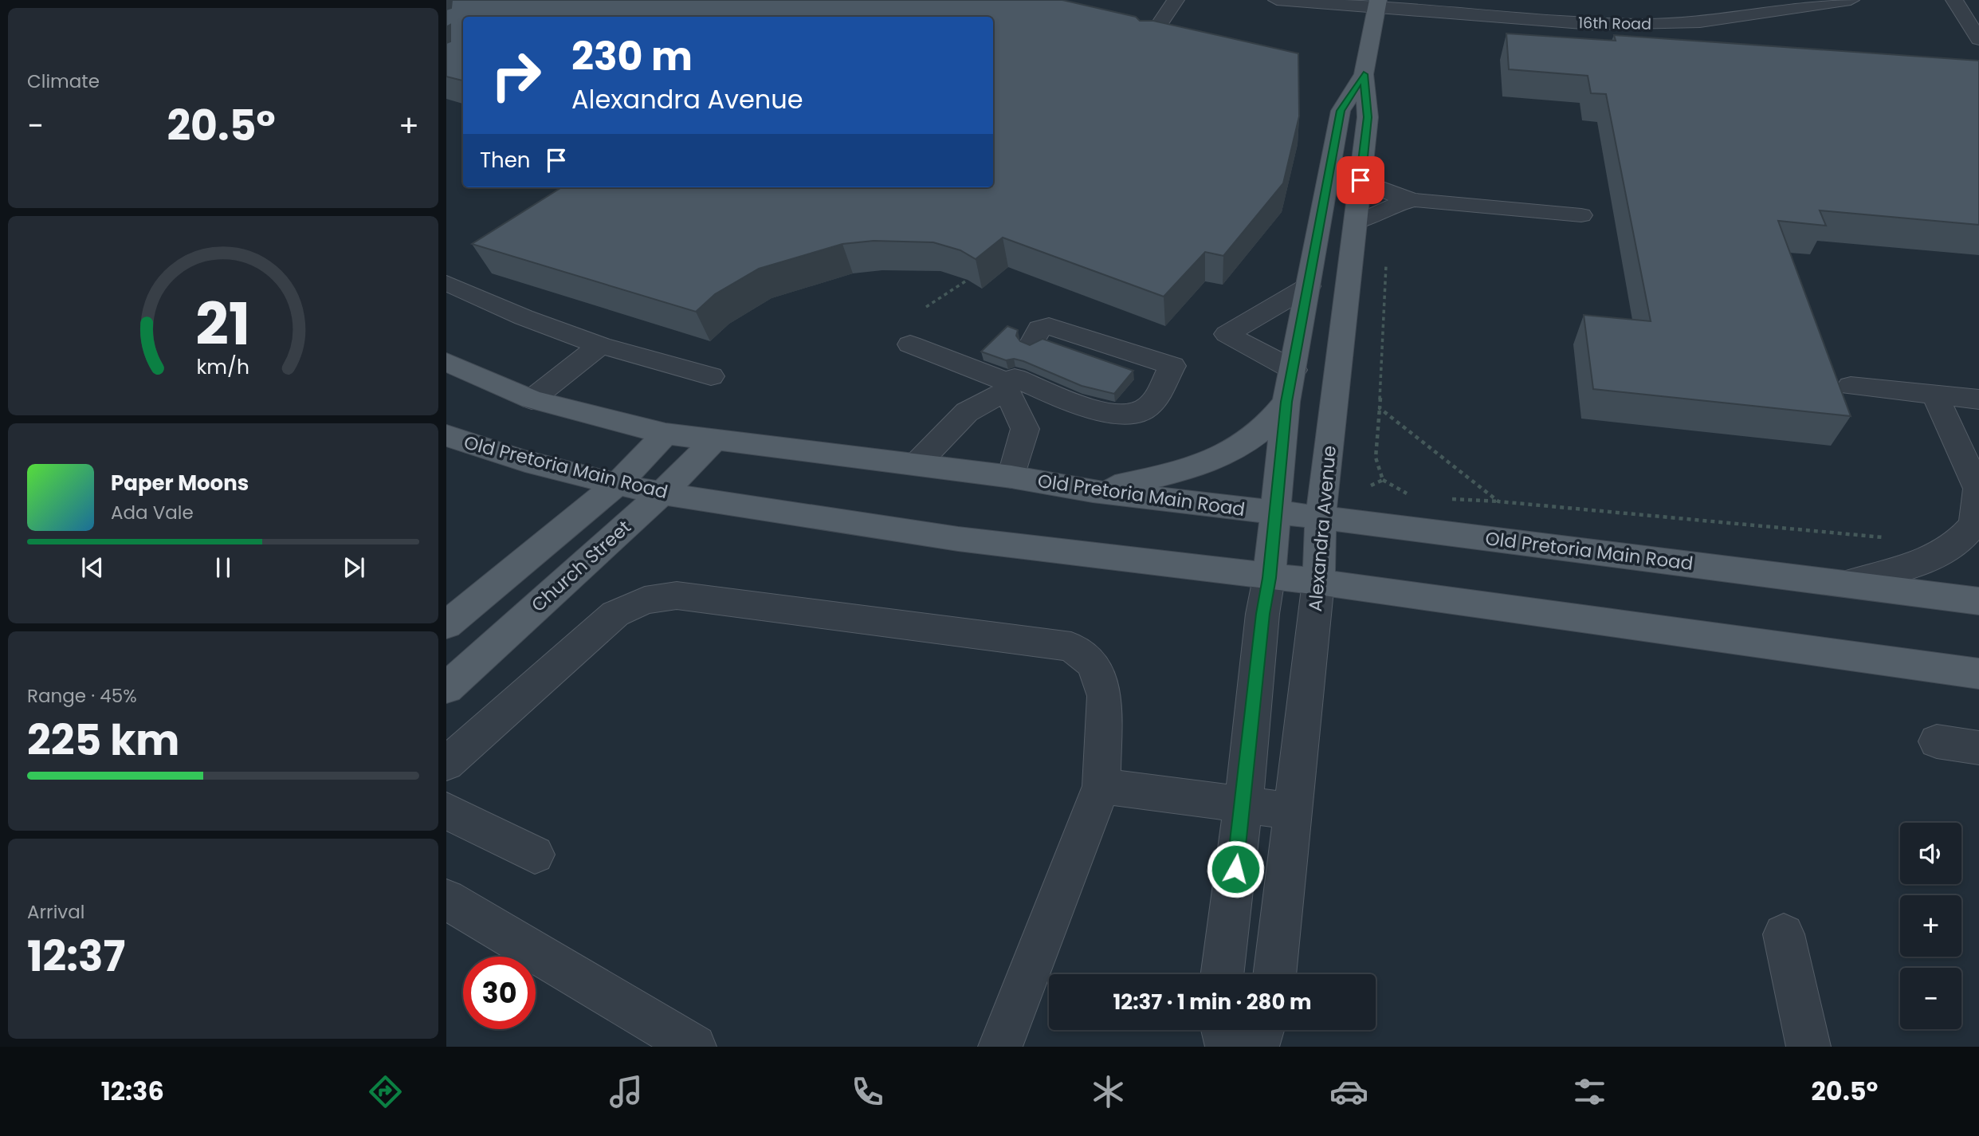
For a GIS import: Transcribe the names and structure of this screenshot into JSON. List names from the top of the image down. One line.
{"streets":{"main road":["Old Pretoria Main Road","Alexandra Avenue","Church Street"],"street":["16th Road"]},"crossings":[["16th Road","Alexandra Avenue"],["Old Pretoria Main Road","Alexandra Avenue"],["Old Pretoria Main Road","Church Street"]],"page":{"tile":["Climate",["Range · 45%","225 km"],["Arrival","12:37"]],"turn":["230 m","Alexandra Avenue"],"heat":["−","20.5°","+"],"then":"Then","song":["Paper Moons","Ada Vale"],"map_buttons":["+","−"],"limit":"30","trip":"12:37 · 1 min · 280 m","tabs":["12:36","20.5°"],"gauge":["21","km/h"]}}
